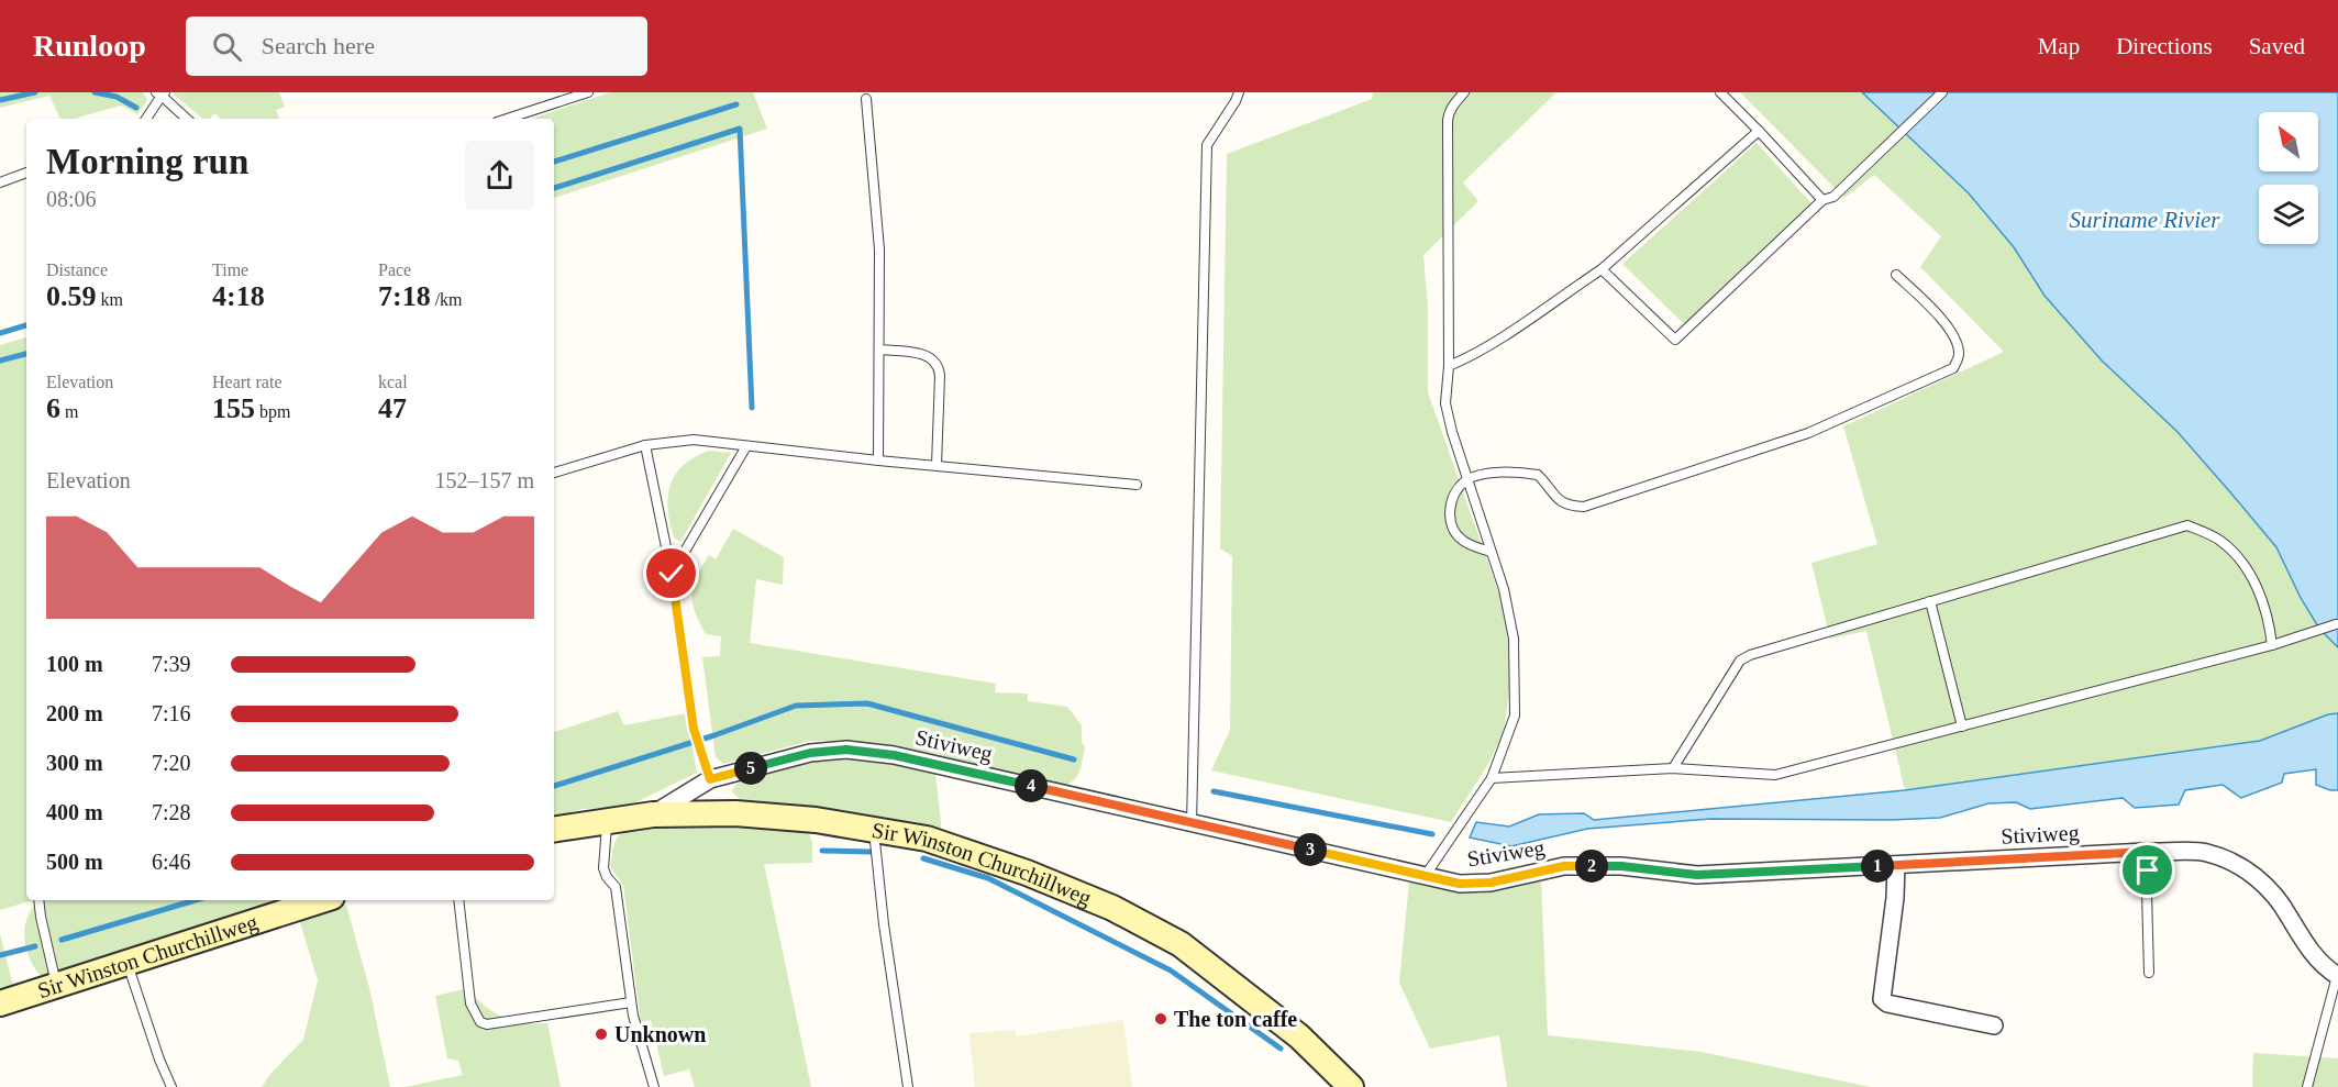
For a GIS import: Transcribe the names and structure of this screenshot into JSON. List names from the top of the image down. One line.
{"streets":{"street":["Stiviweg","Sir Winston Churchillweg"]},"crossings":[["Stiviweg","Sir Winston Churchillweg"]],"water":["Suriname Rivier"],"places":["The ton caffe","Unknown"],"north":"top left","page":{"header":"Runloop","search":"Search here","nav":["Map","Directions","Saved"],"heading":["Morning run","08:06"],"stats":[["Distance","0.59 km"],["Time","4:18"],["Pace","7:18 /km"],["Elevation","6 m"],["Heart rate","155 bpm"],["kcal","47"]],"chart":["Elevation","152–157 m"],"list":[{"name":"100 m","note":"7:39"},{"name":"200 m","note":"7:16"},{"name":"300 m","note":"7:20"},{"name":"400 m","note":"7:28"},{"name":"500 m","note":"6:46"}],"pins":["5","4","3","1","2"]}}
